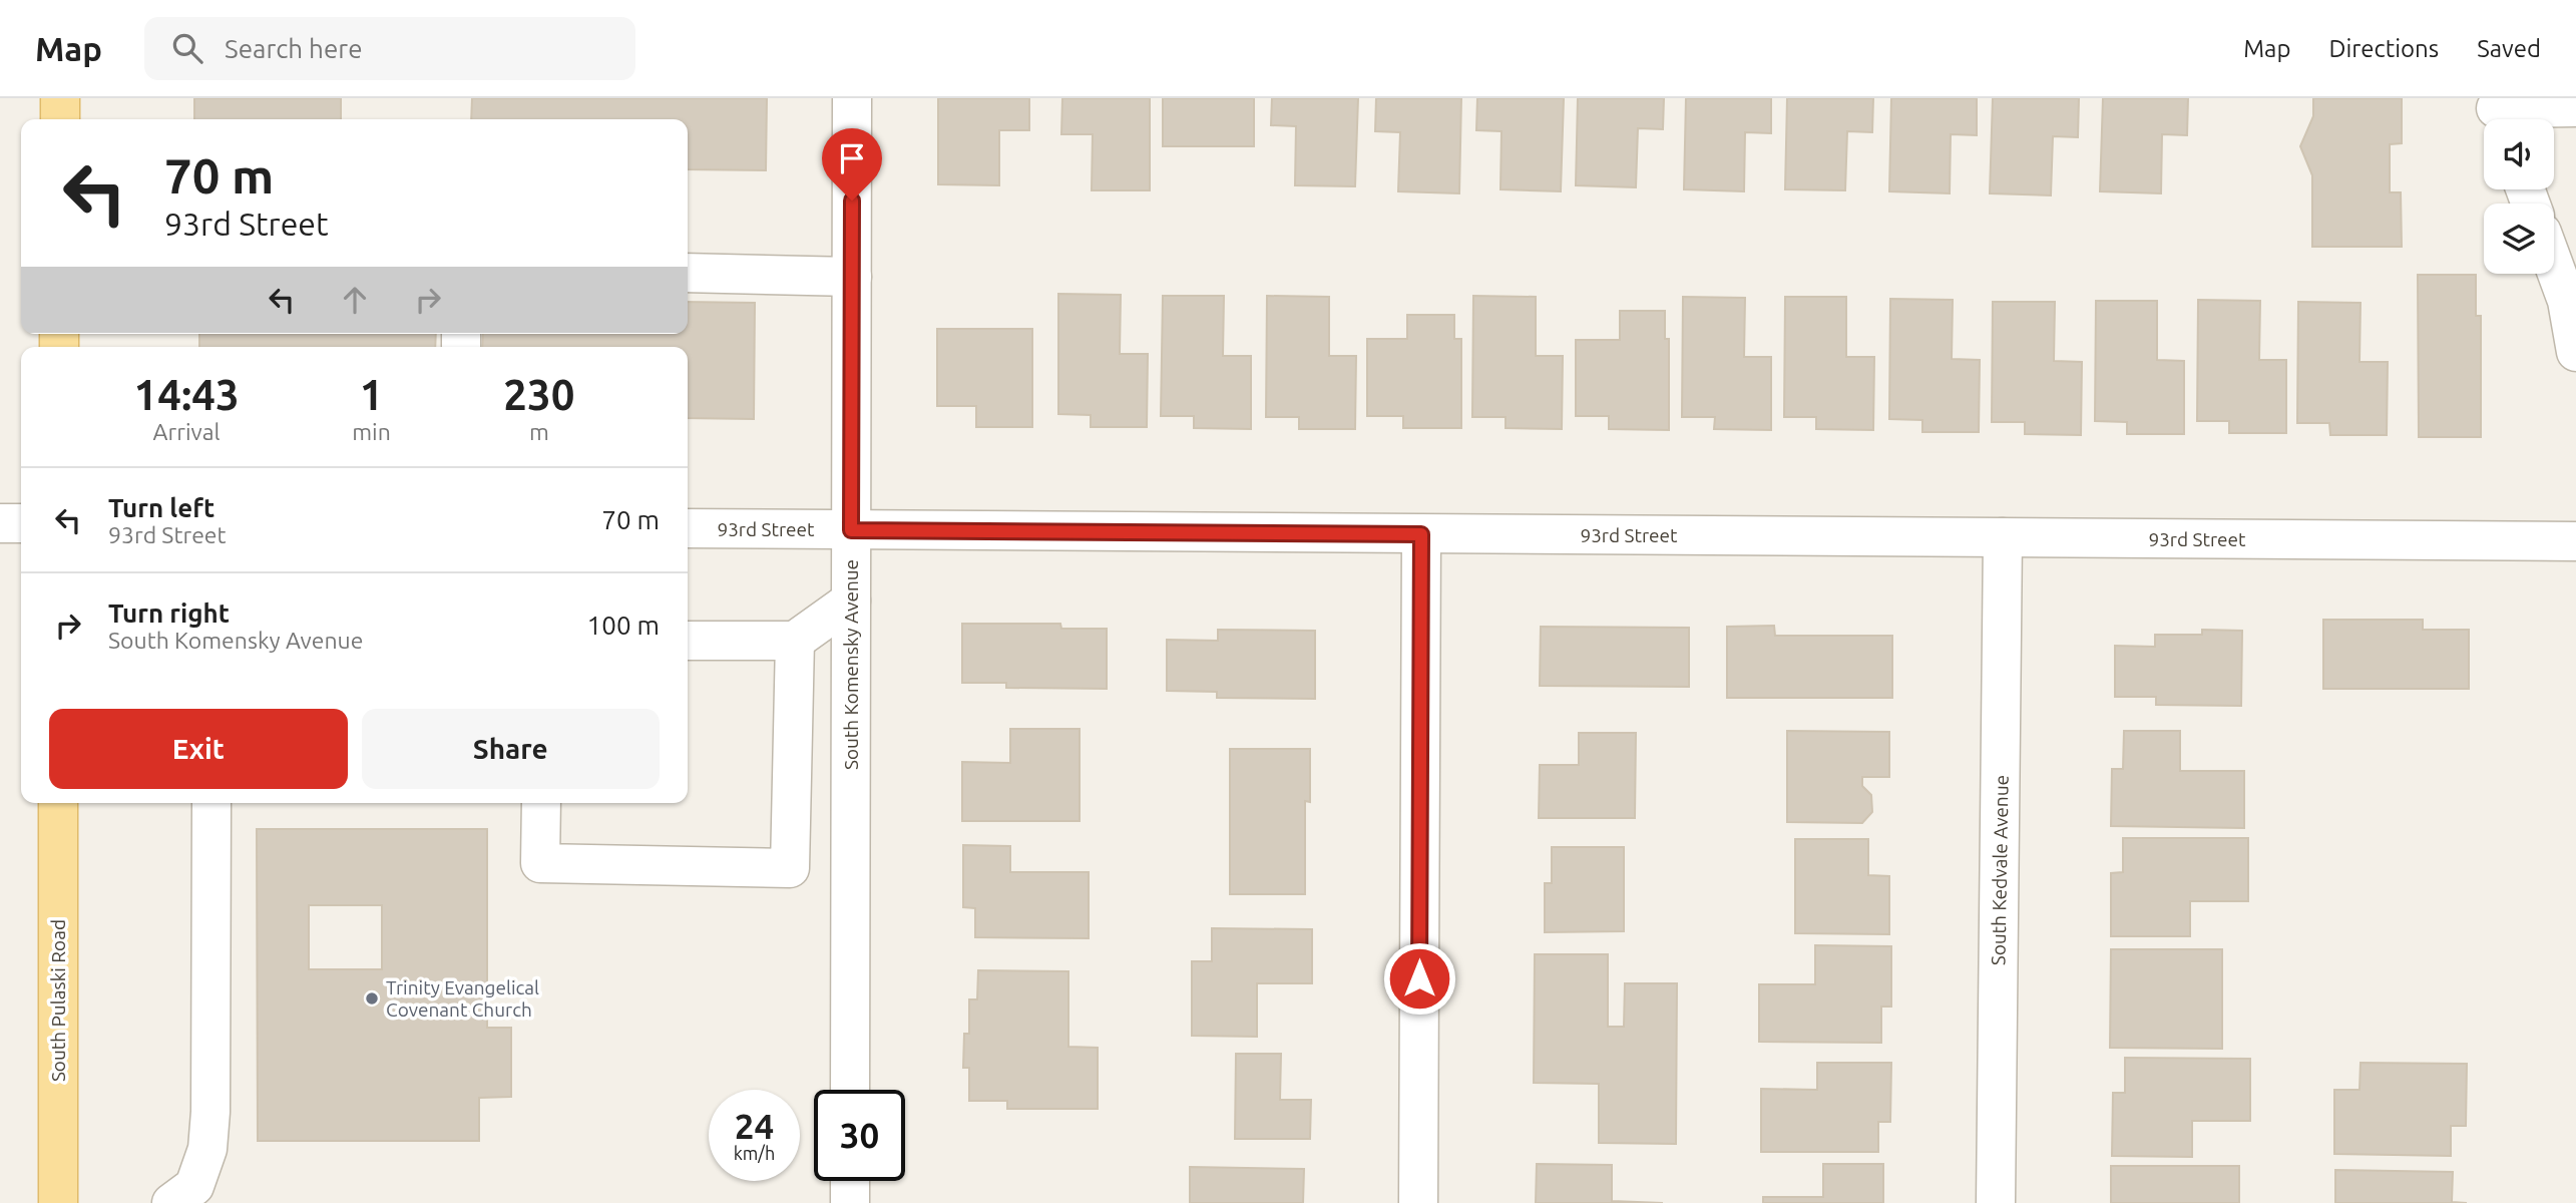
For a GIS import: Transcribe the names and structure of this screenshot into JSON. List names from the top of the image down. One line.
{"streets":{"main road":["South Pulaski Road"],"street":["93rd Street","South Komensky Avenue","South Kedvale Avenue"]},"crossings":[["93rd Street","South Komensky Avenue"],["93rd Street","South Kedvale Avenue"]],"places":["Trinity Evangelical Covenant Church"],"page":{"header":"Map","search":"Search here","nav":["Map","Directions","Saved"],"turn":["70 m","93rd Street"],"eta":["14:43","Arrival","1","min","230","m"],"list":[{"name":"Turn left","note":"93rd Street","value":"70 m"},{"name":"Turn right","note":"South Komensky Avenue","value":"100 m"}],"buttons":["Exit","Share"],"speed":"24 km/h","limit":"30"}}
